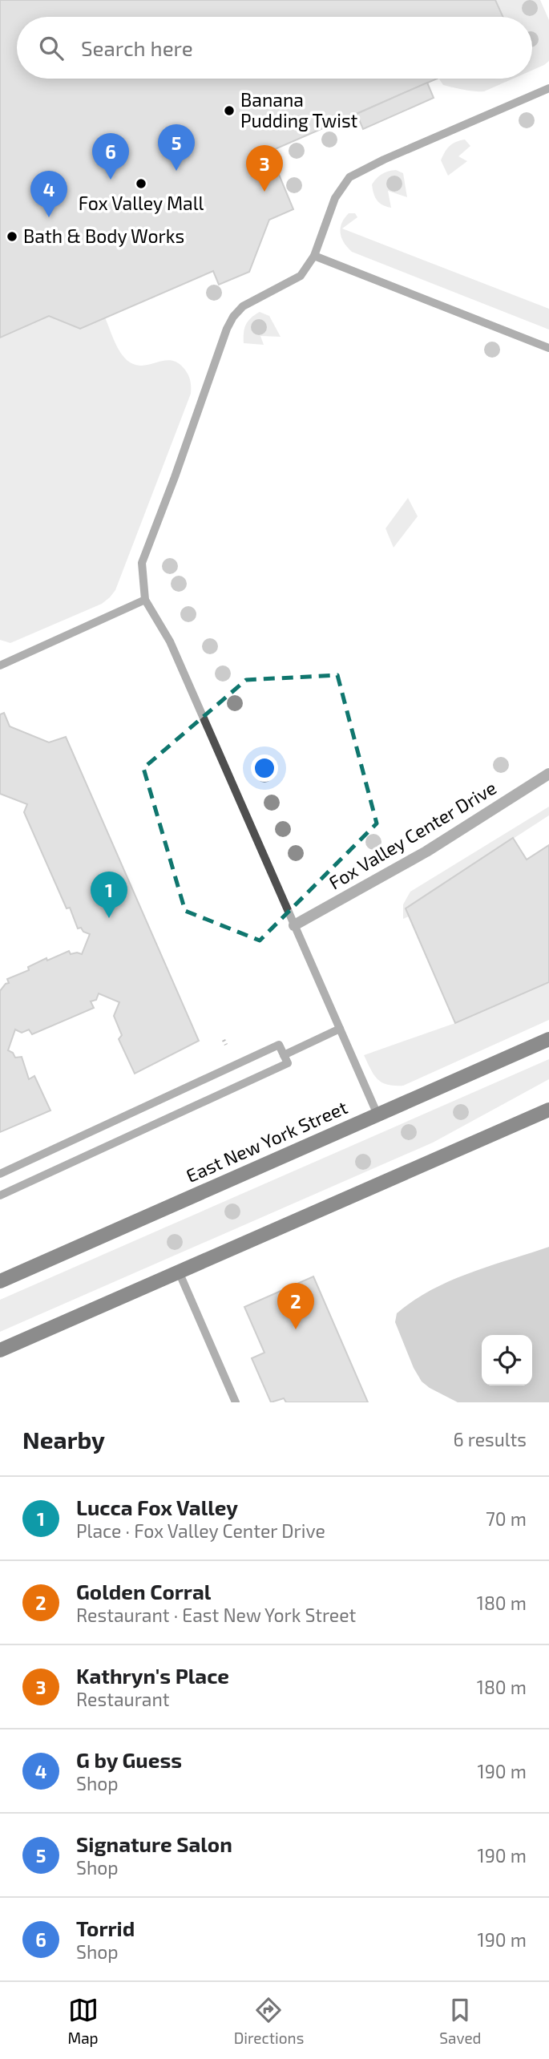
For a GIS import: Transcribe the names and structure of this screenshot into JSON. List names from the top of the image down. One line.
{"streets":{"main road":["East New York Street"],"street":["Fox Valley Center Drive"]},"places":["Banana Pudding Twist","Fox Valley Mall","Bath & Body Works"],"page":{"search":"Search here","pins":["5","6","3","4","1","2"],"heading":["Nearby","6 results"],"list":[{"mark":"1","name":"Lucca Fox Valley","note":"Place · Fox Valley Center Drive","value":"70 m"},{"mark":"2","name":"Golden Corral","note":"Restaurant · East New York Street","value":"180 m"},{"mark":"3","name":"Kathryn's Place","note":"Restaurant","value":"180 m"},{"mark":"4","name":"G by Guess","note":"Shop","value":"190 m"},{"mark":"5","name":"Signature Salon","note":"Shop","value":"190 m"},{"mark":"6","name":"Torrid","note":"Shop","value":"190 m"}],"nav":["Map","Directions","Saved"]}}
